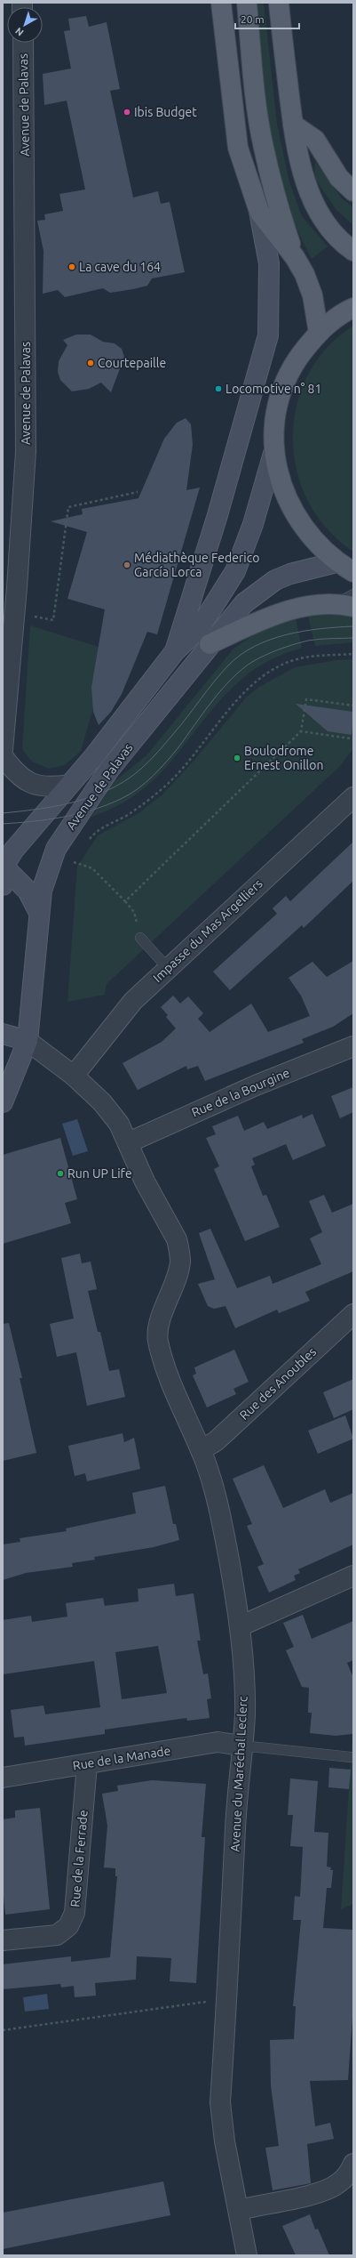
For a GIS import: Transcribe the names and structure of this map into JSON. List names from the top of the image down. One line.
{"streets":{"main road":["Avenue de Palavas"],"street":["Impasse du Mas Argelliers","Rue de la Bourgine","Rue des Anoubles","Rue de la Manade","Avenue du Maréchal Leclerc","Rue de la Ferrade"]},"crossings":[["Avenue de Palavas","Avenue du Maréchal Leclerc"],["Impasse du Mas Argelliers","Avenue du Maréchal Leclerc"],["Rue de la Bourgine","Avenue du Maréchal Leclerc"],["Rue des Anoubles","Avenue du Maréchal Leclerc"],["Rue de la Manade","Avenue du Maréchal Leclerc"],["Rue de la Manade","Rue de la Ferrade"]],"places":["Ibis Budget","La cave du 164","Courtepaille","Locomotive n° 81","Médiathèque Federico García Lorca","Boulodrome Ernest Onillon","Run UP Life"],"scale_bar":"20 m","north":"bottom left"}
